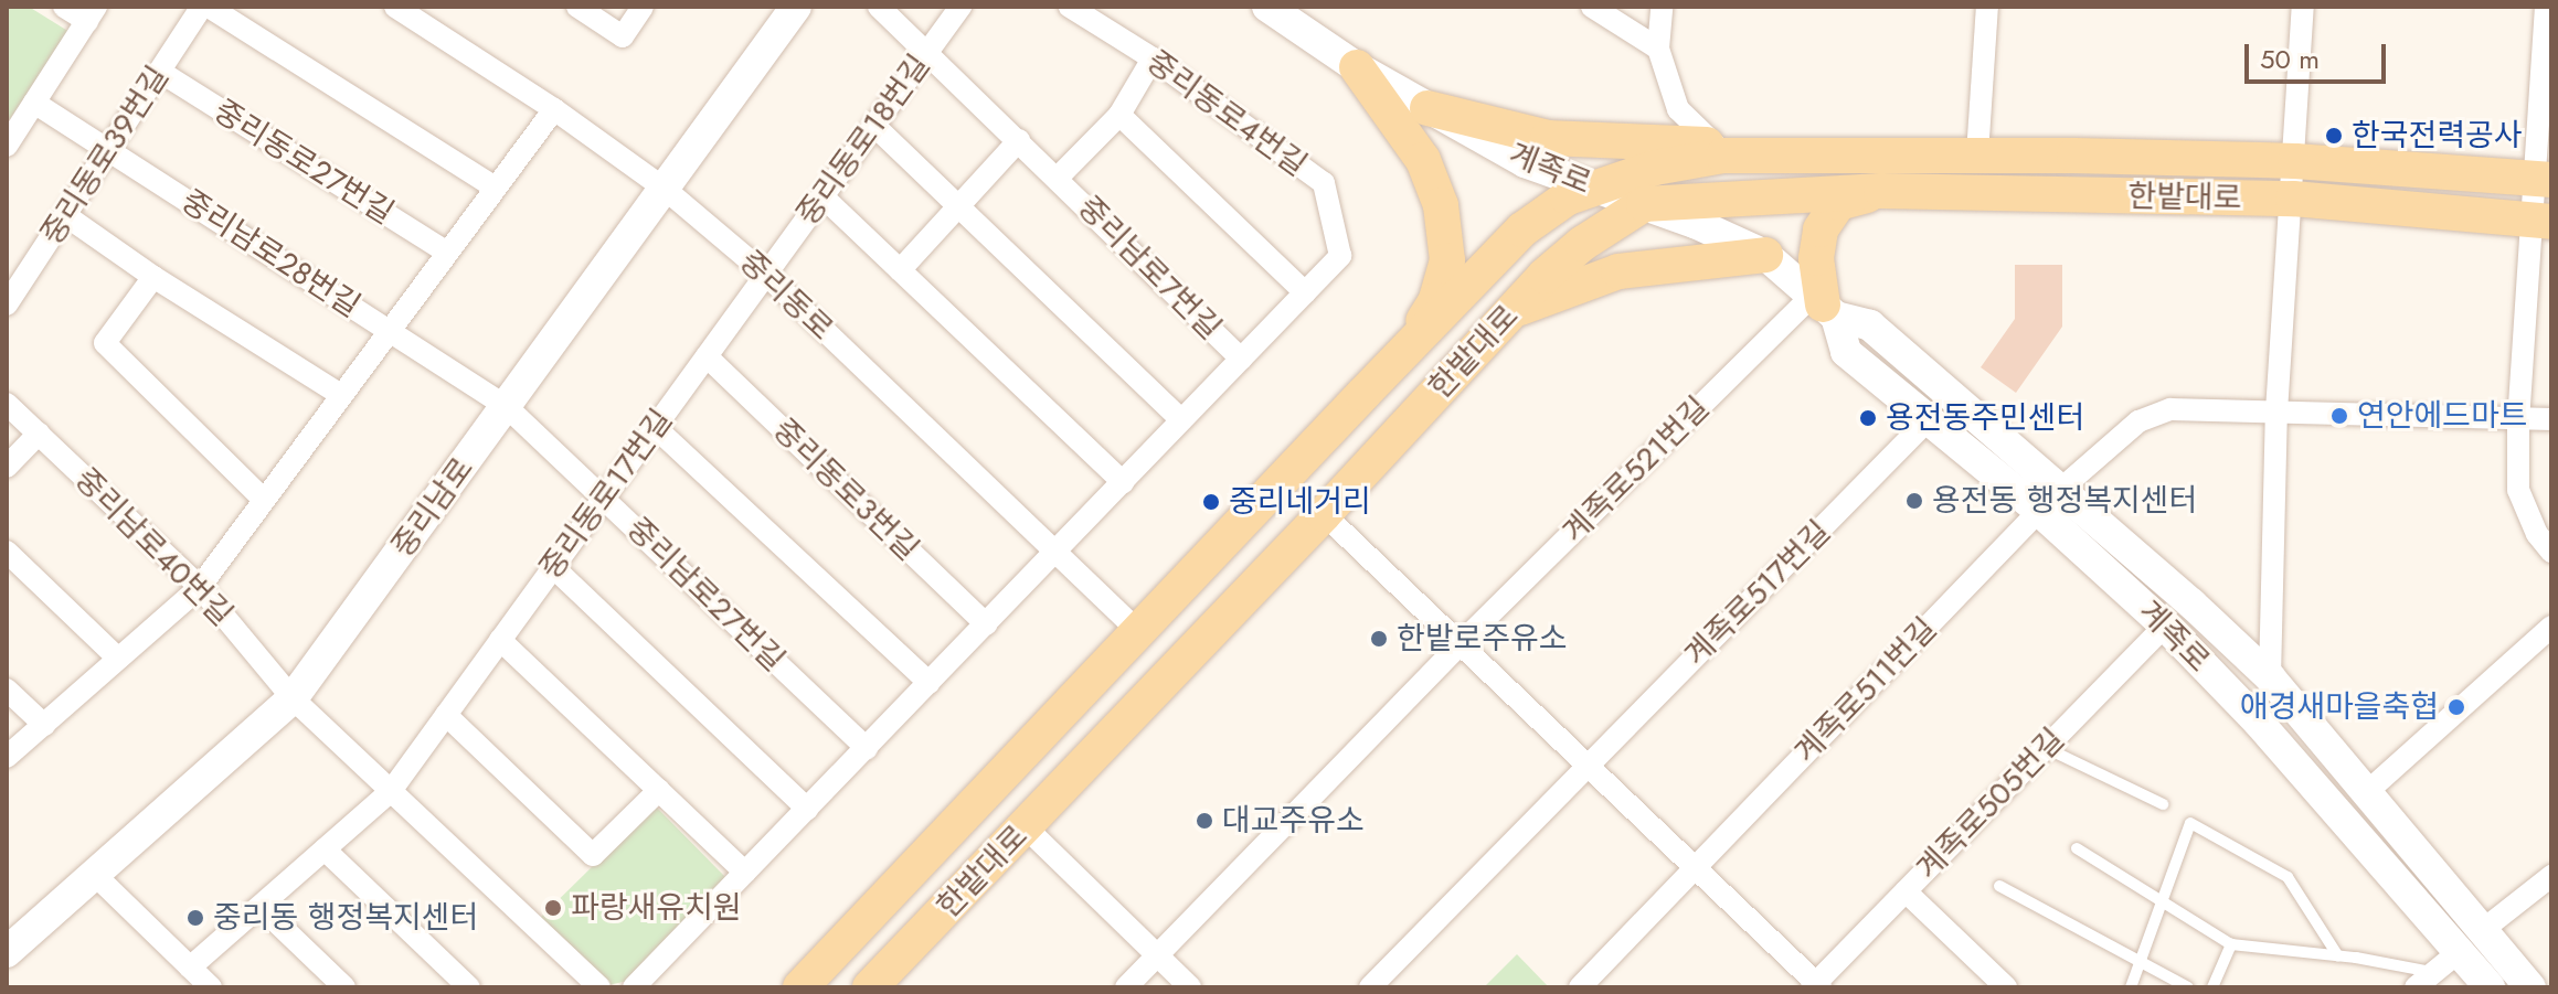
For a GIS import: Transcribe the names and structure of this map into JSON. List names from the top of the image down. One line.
{"streets":{"main road":["계족로","한밭대로","중리남로"],"street":["중리동로4번길","중리동로18번길","중리동로39번길","중리동로27번길","중리남로28번길","중리남로7번길","중리동로","계족로521번길","중리동로3번길","중리동로17번길","중리남로40번길","계족로517번길","중리남로27번길","계족로511번길","계족로505번길"]},"crossings":[["중리동로4번길","중리남로7번길"],["중리동로4번길","중리동로"],["중리동로18번길","중리남로7번길"],["중리동로18번길","중리동로"],["중리동로18번길","중리동로17번길"],["중리동로39번길","중리동로27번길"],["중리동로39번길","중리남로28번길"],["계족로","한밭대로"],["계족로","계족로521번길"],["계족로","계족로517번길"],["계족로","계족로511번길"],["계족로","계족로505번길"],["한밭대로","중리동로"],["중리남로28번길","중리남로"],["중리남로28번길","중리남로27번길"],["중리동로","중리동로17번길"],["중리동로","중리남로"],["중리동로3번길","중리동로17번길"],["중리동로17번길","중리남로40번길"],["중리동로17번길","중리남로27번길"],["중리남로","중리남로40번길"],["중리남로","중리남로27번길"],["계족로511번길","계족로505번길"]],"places":["한국전력공사","연안에드마트","용전동주민센터","용전동 행정복지센터","중리네거리","한밭로주유소","애경새마을축협","대교주유소","파랑새유치원","중리동 행정복지센터"],"scale_bar":"50 m"}
